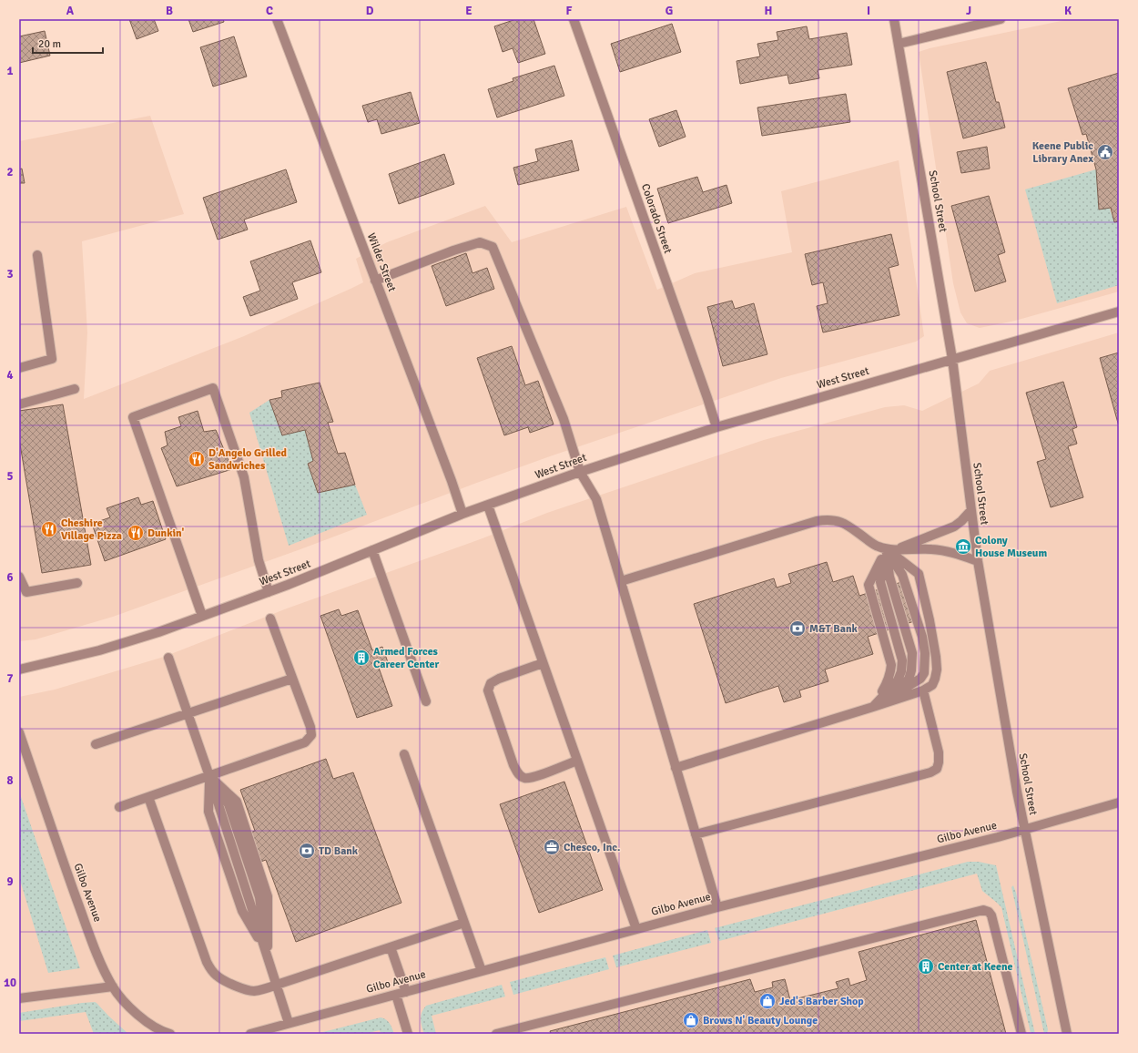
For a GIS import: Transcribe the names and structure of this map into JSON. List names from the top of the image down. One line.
{"streets":{"street":["School Street","Colorado Street","Wilder Street","West Street","Gilbo Avenue"]},"crossings":[["School Street","West Street"],["School Street","Gilbo Avenue"],["Colorado Street","West Street"],["Wilder Street","West Street"]],"places":{"public building":["Keene Public Library Anex"],"restaurant":["D'Angelo Grilled Sandwiches","Cheshire Village Pizza","Dunkin'"],"museum":["Colony House Museum"],"bank":["M&T Bank","TD Bank"],"building":["Armed Forces Career Center","Center at Keene"],"office":["Chesco, Inc."],"shop":["Jed's Barber Shop","Brows N' Beauty Lounge"]},"scale_bar":"20 m","grid":{"columns":["A","B","C","D","E","F","G","H","I","J","K"],"rows":["1","2","3","4","5","6","7","8","9","10"]}}
